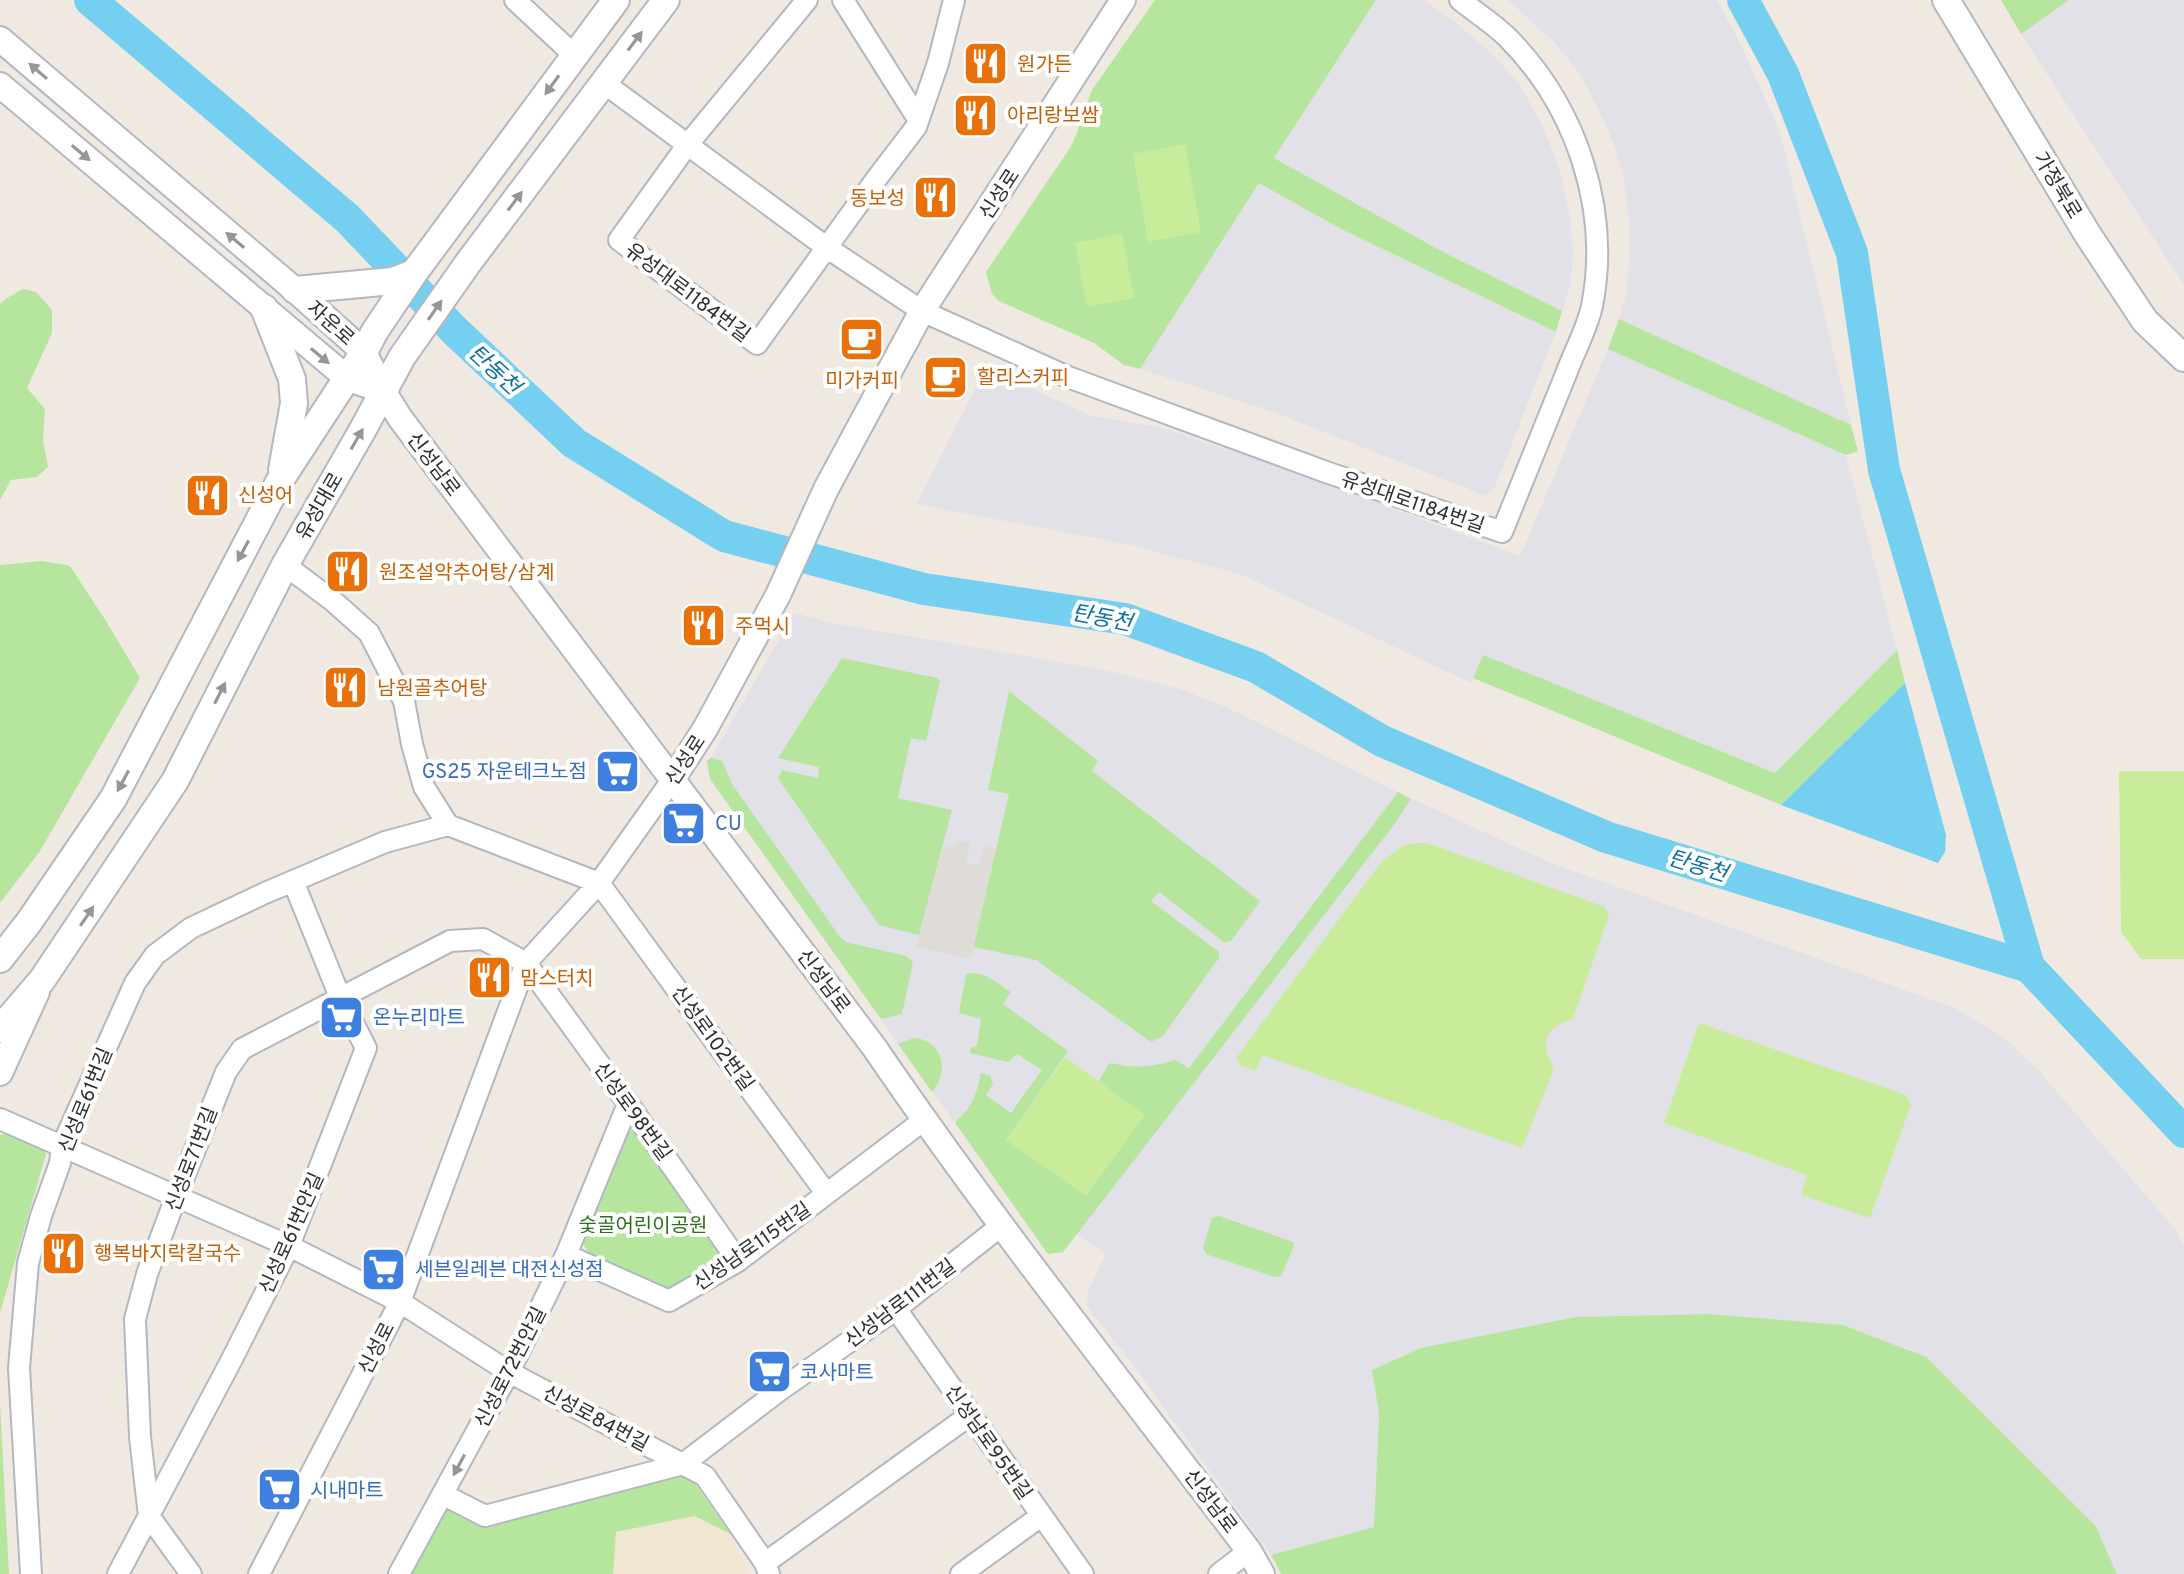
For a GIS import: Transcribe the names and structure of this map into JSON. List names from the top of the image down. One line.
{"streets":{"main road":["가정북로","유성대로"],"street":["신성로","유성대로1184번길","자운로","신성남로","신성로102번길","신성로61번길","신성로98번길","신성로71번길","신성로61번안길","신성남로115번길","신성남로111번길","신성로72번안길","신성로84번길","신성남로95번길"]},"crossings":[["신성로","유성대로1184번길"],["신성로","신성남로"],["신성로","신성로102번길"],["신성로","신성로98번길"],["신성로","신성로71번길"],["신성로","신성로84번길"],["유성대로1184번길","유성대로"],["자운로","신성남로"],["자운로","유성대로"],["신성남로","유성대로"],["신성남로","신성남로115번길"],["신성남로","신성남로111번길"],["신성로102번길","신성남로115번길"],["신성로61번길","신성로61번안길"],["신성로61번길","신성로84번길"],["신성로98번길","신성로71번길"],["신성로98번길","신성남로115번길"],["신성로98번길","신성로72번안길"],["신성로71번길","신성로61번안길"],["신성로71번길","신성로84번길"],["신성로61번안길","신성로84번길"],["신성남로115번길","신성로72번안길"],["신성남로111번길","신성로84번길"],["신성남로111번길","신성남로95번길"],["신성로72번안길","신성로84번길"],["신성로84번길","신성남로95번길"]],"water":["탄동천"],"parks":["숯골어린이공원"],"places":{"restaurant":["원가든","아리랑보쌈","동보성","신성어","원조설악추어탕/삼계","주먹시","남원골추어탕","맘스터치","행복바지락칼국수"],"cafe":["미가커피","할리스커피"],"supermarket":["GS25 자운테크노점","CU","온누리마트","세븐일레븐 대전신성점","코사마트","시내마트"]}}
